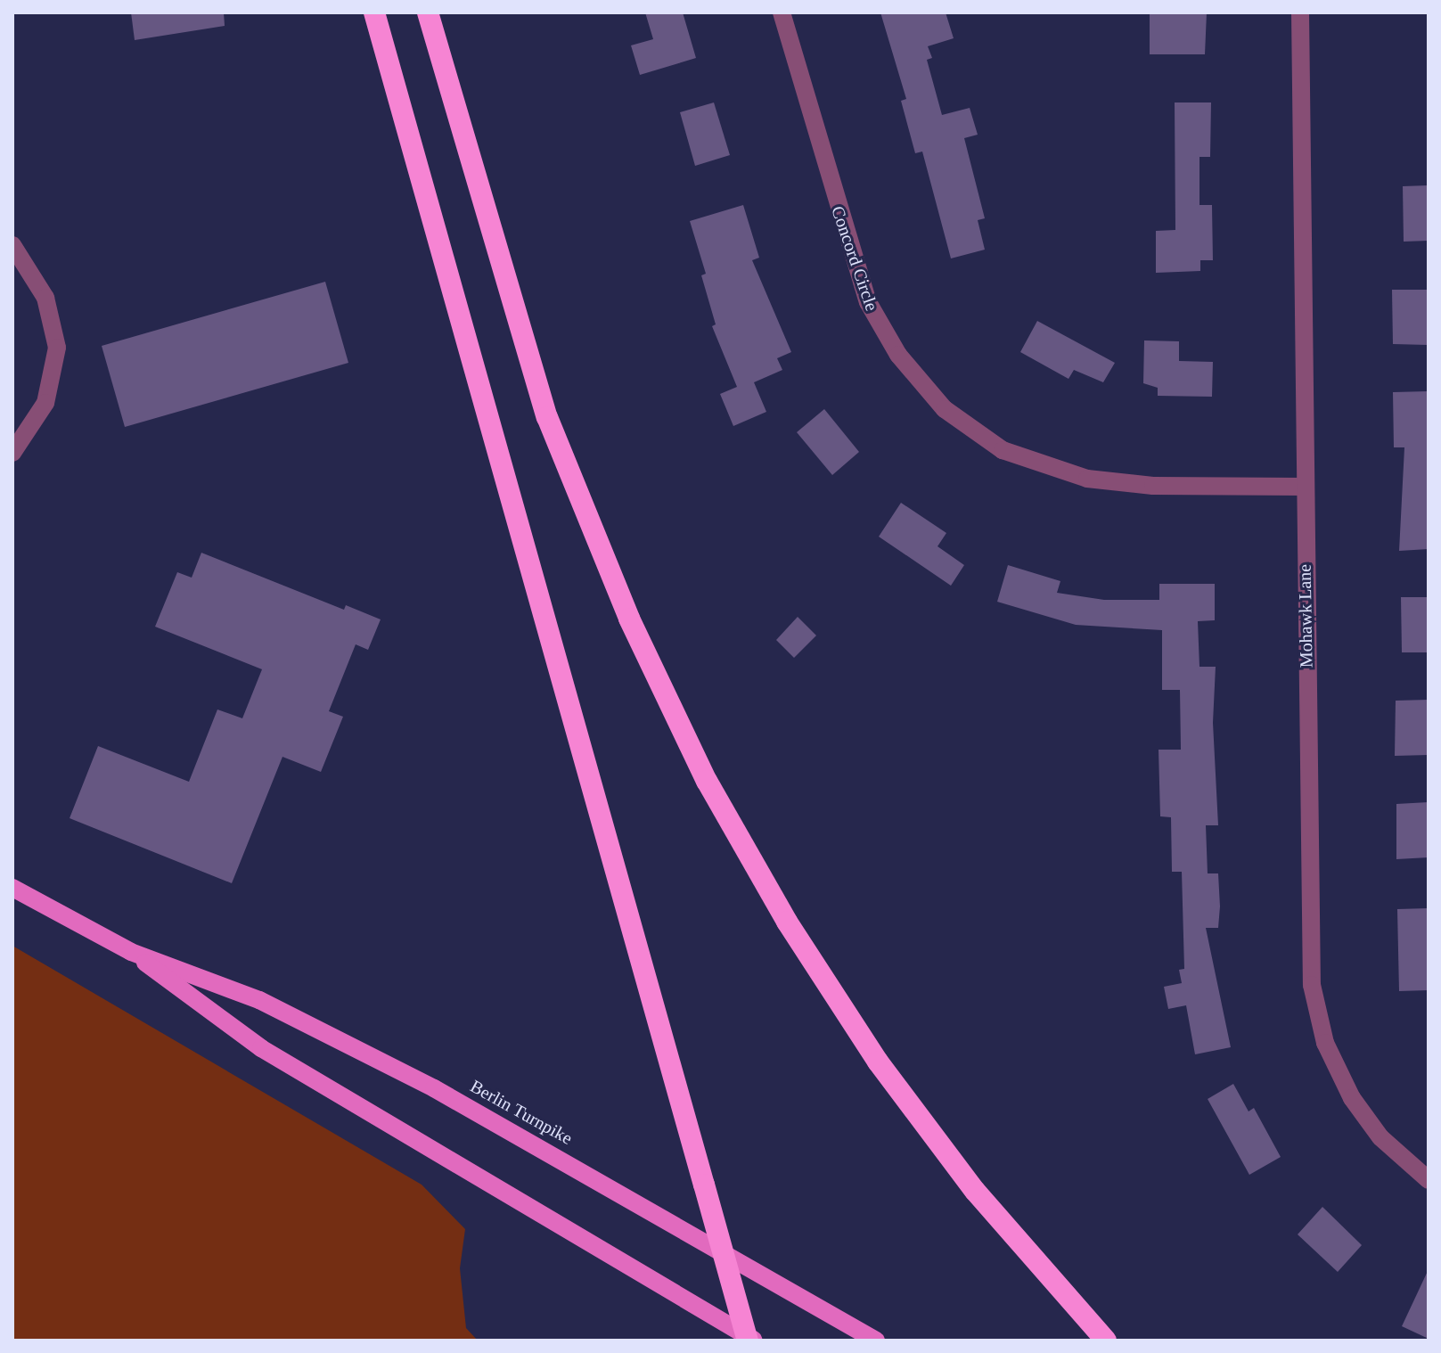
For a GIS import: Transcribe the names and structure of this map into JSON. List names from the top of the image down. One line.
{"streets":{"main road":["Berlin Turnpike"],"street":["Concord Circle","Mohawk Lane"]},"crossings":[["Concord Circle","Mohawk Lane"]]}
